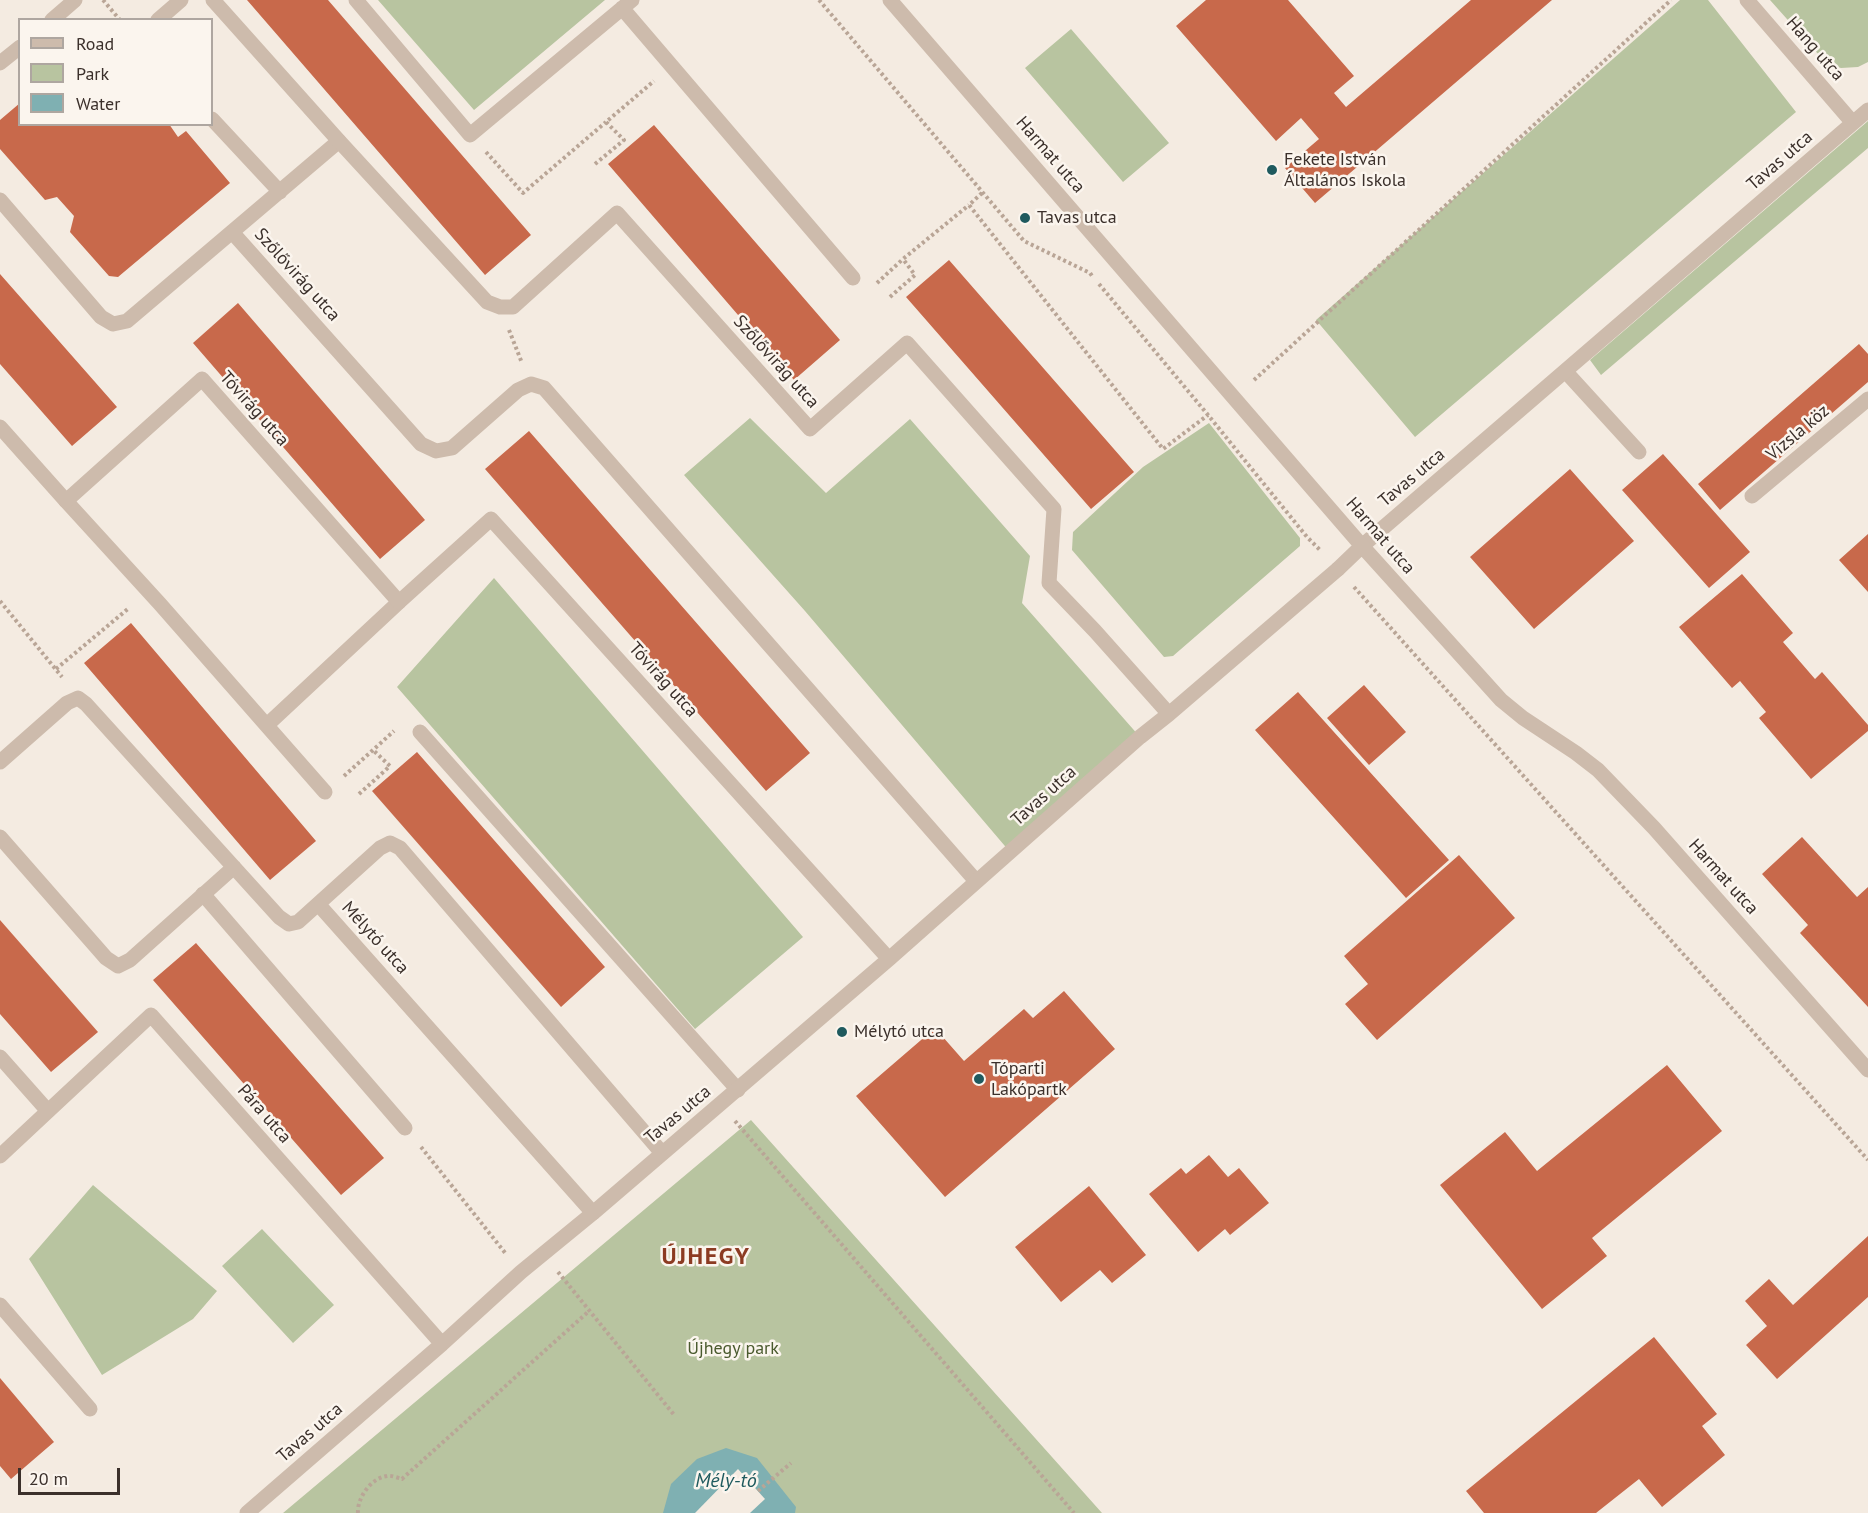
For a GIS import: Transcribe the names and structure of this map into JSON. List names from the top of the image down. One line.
{"streets":{"street":["Hang utca","Harmat utca","Tavas utca","Szőlővirág utca","Tóvirág utca","Vizsla köz","Mélytó utca","Pára utca"]},"crossings":[["Hang utca","Tavas utca"],["Harmat utca","Tavas utca"],["Tavas utca","Szőlővirág utca"],["Tavas utca","Tóvirág utca"],["Tavas utca","Mélytó utca"],["Tavas utca","Pára utca"]],"districts":["ÚJHEGY"],"water":["Mély-tó"],"parks":["Újhegy park"],"places":["Fekete István Általános Iskola","Tavas utca","Mélytó utca","Tóparti Lakópartk"],"legend":["Road","Park","Water"],"scale_bar":"20 m"}
